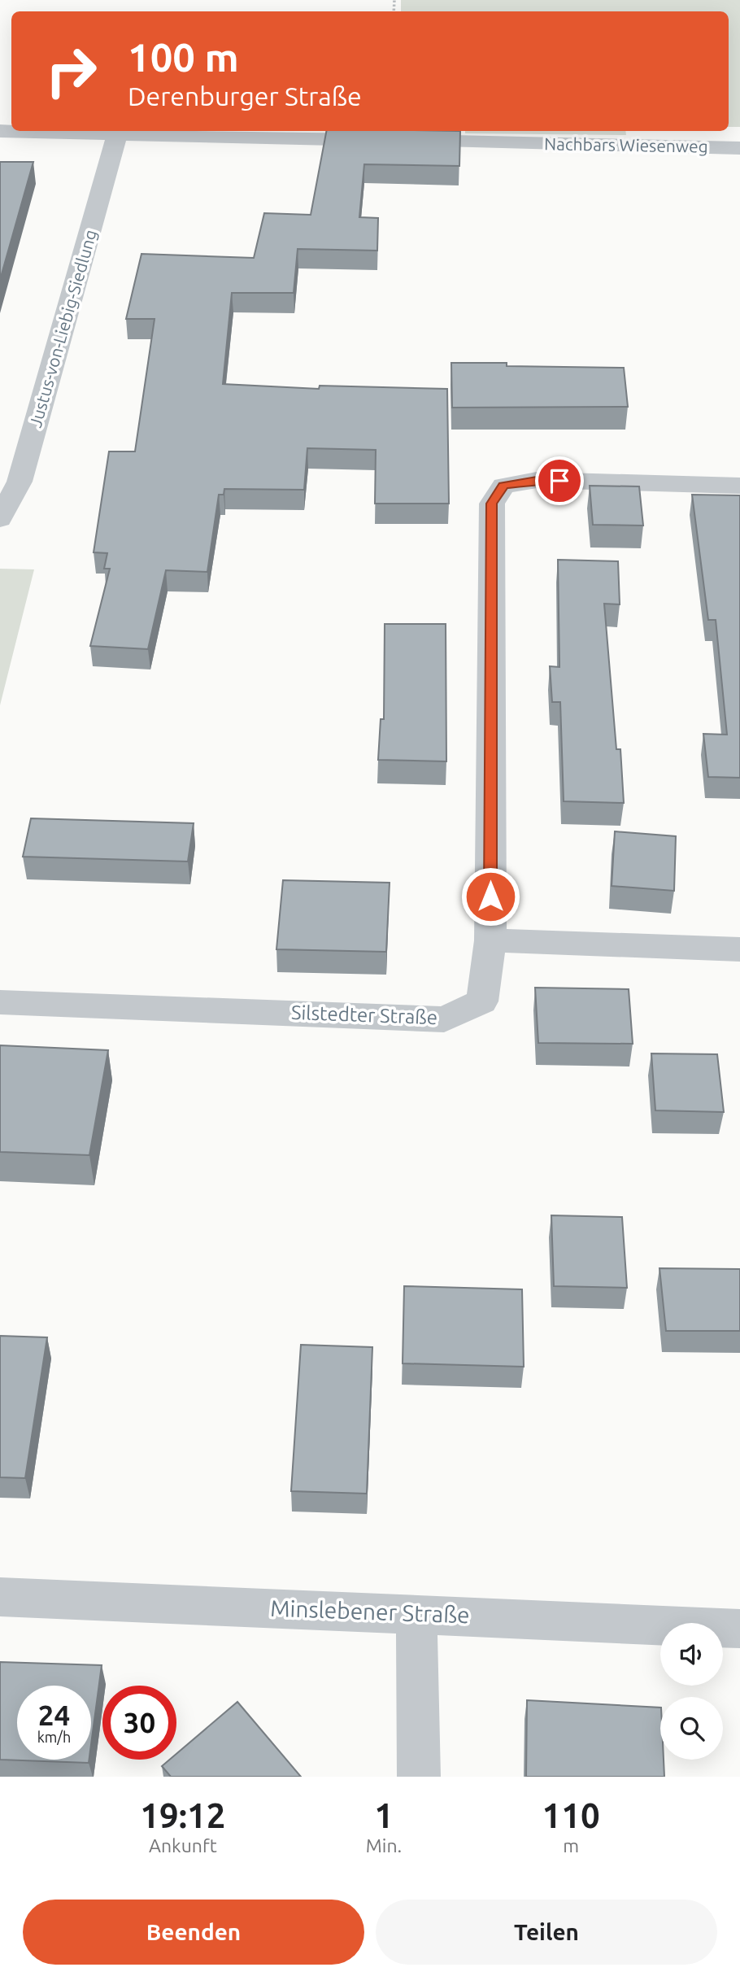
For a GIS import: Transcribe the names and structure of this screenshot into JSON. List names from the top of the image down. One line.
{"streets":{"street":["Nachbars Wiesenweg","Justus-von-Liebig-Siedlung","Silstedter Straße","Minslebener Straße"]},"crossings":[["Nachbars Wiesenweg","Justus-von-Liebig-Siedlung"]],"page":{"turn":["100 m","Derenburger Straße"],"speed":"24 km/h","limit":"30","eta":["19:12","Ankunft","1","Min.","110","m"],"buttons":["Beenden","Teilen"]}}
